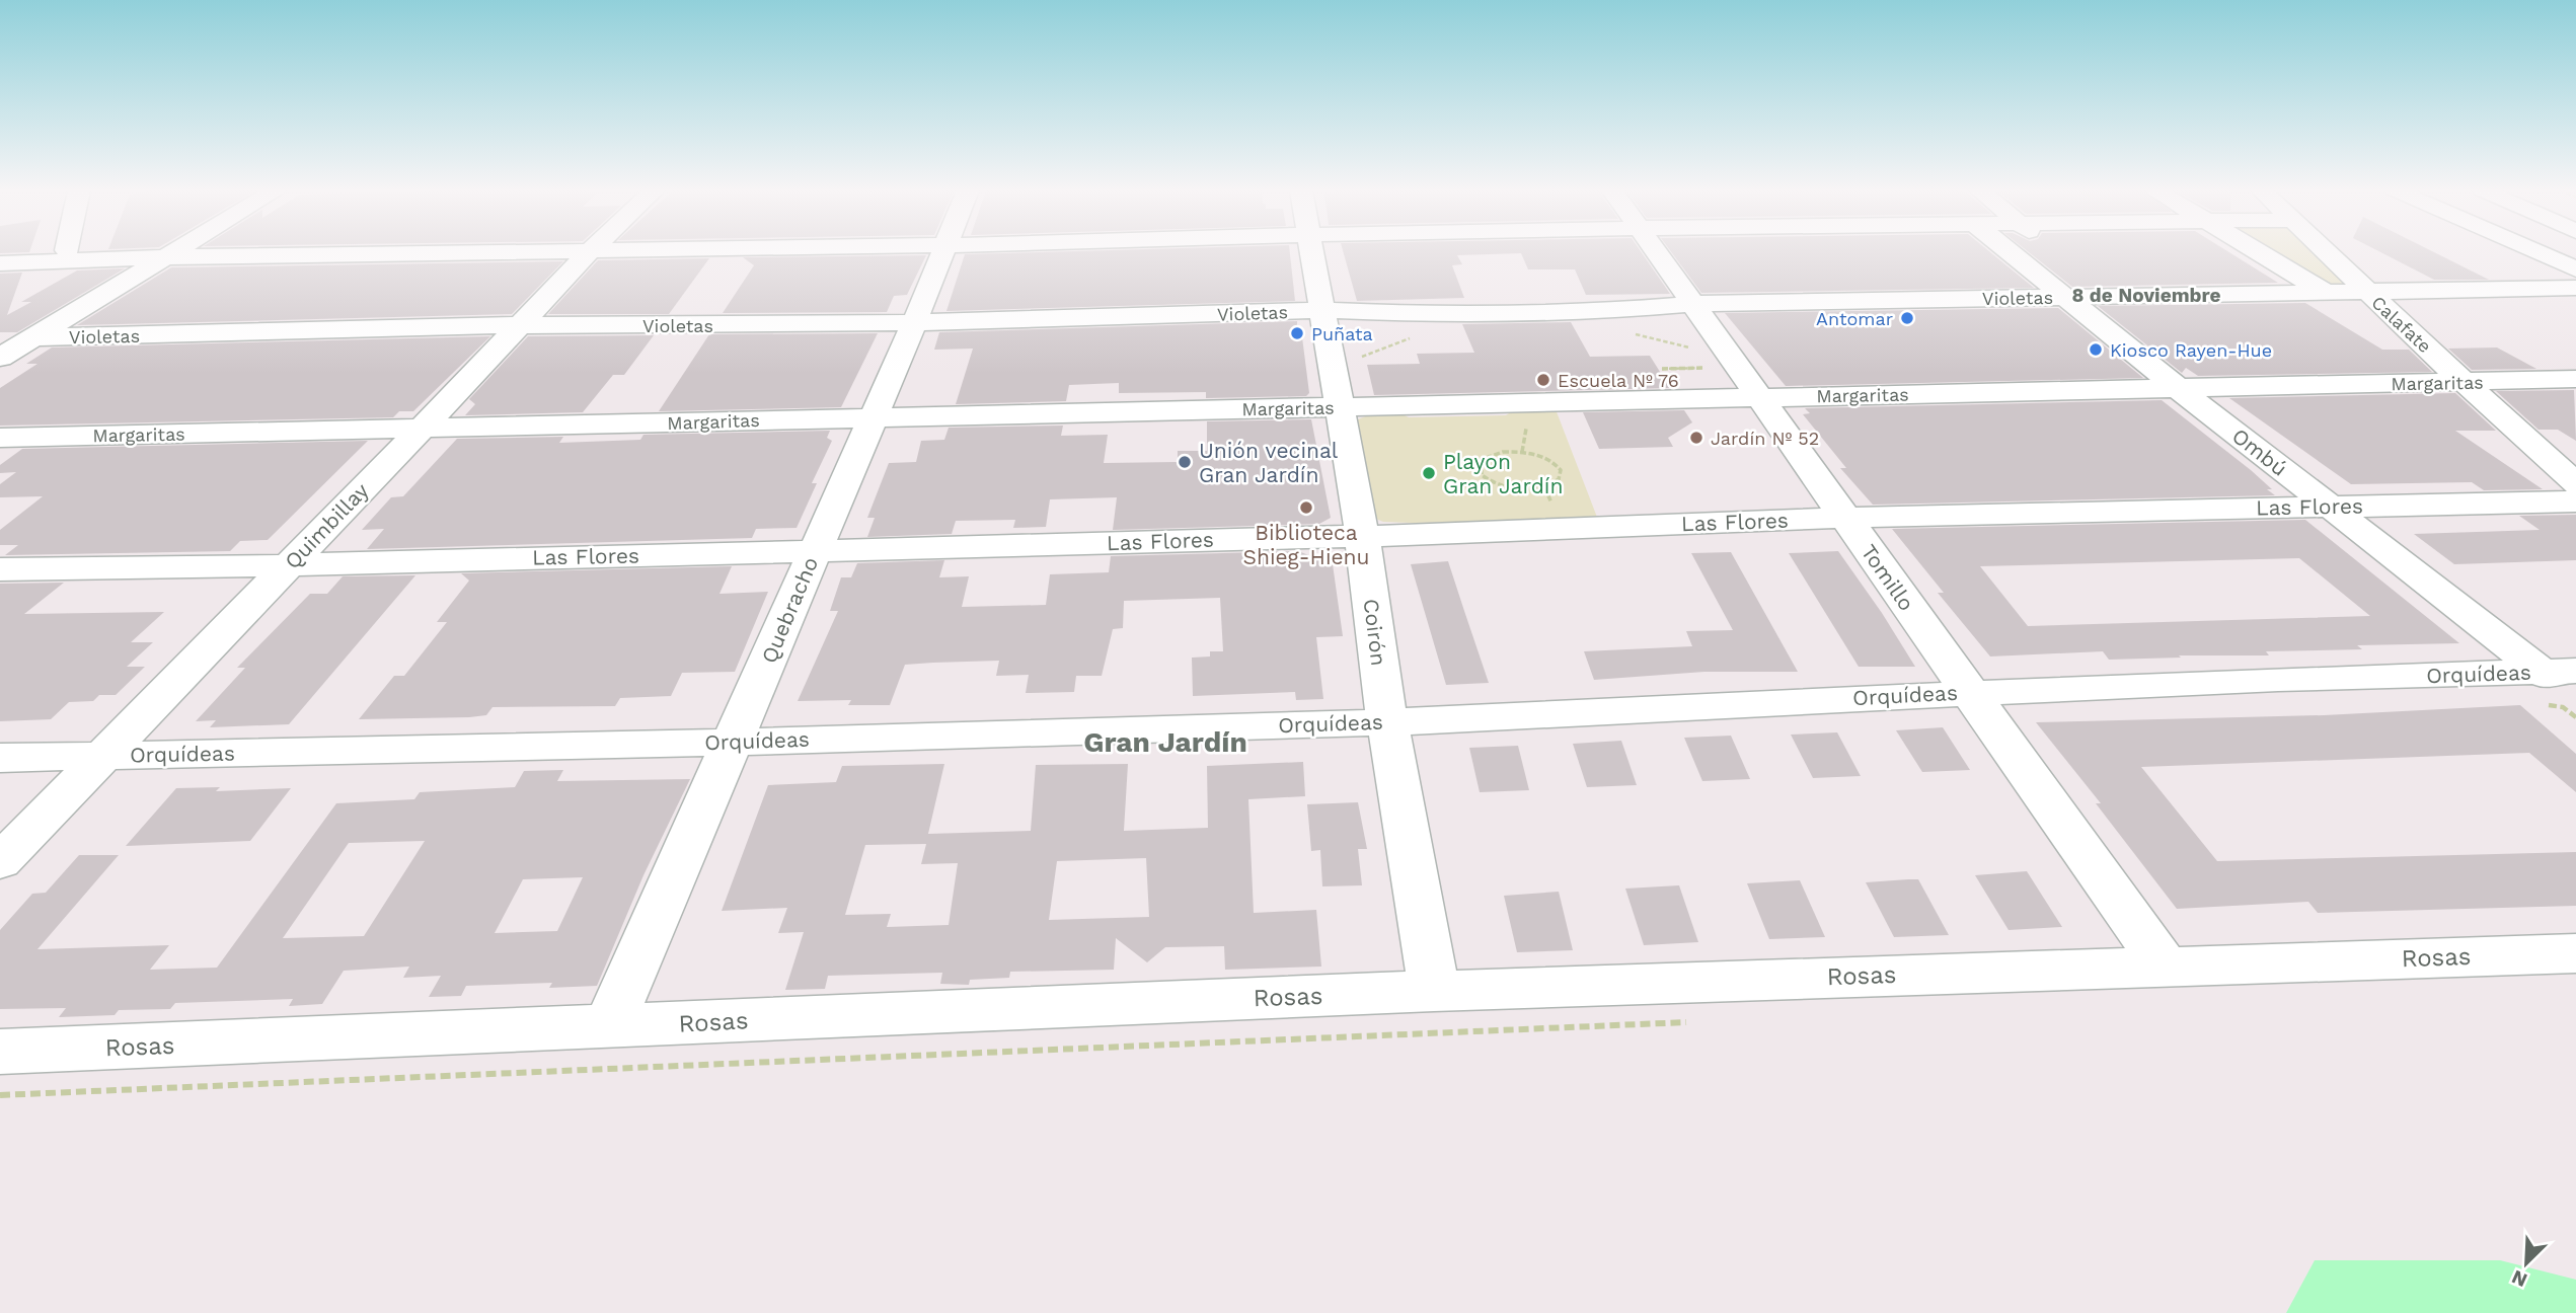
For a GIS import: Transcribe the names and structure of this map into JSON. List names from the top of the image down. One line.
{"streets":{"street":["Violetas","Calafate","Margaritas","Ombú","Las Flores","Quimbillay","Tomillo","Quebracho","Coirón","Orquídeas","Rosas"]},"crossings":[["Violetas","Calafate"],["Violetas","Ombú"],["Violetas","Quimbillay"],["Violetas","Tomillo"],["Violetas","Quebracho"],["Violetas","Coirón"],["Calafate","Margaritas"],["Margaritas","Ombú"],["Margaritas","Quimbillay"],["Margaritas","Tomillo"],["Margaritas","Quebracho"],["Margaritas","Coirón"],["Ombú","Las Flores"],["Ombú","Orquídeas"],["Las Flores","Quimbillay"],["Las Flores","Tomillo"],["Las Flores","Quebracho"],["Las Flores","Coirón"],["Quimbillay","Orquídeas"],["Tomillo","Orquídeas"],["Tomillo","Rosas"],["Quebracho","Orquídeas"],["Quebracho","Rosas"],["Coirón","Orquídeas"],["Coirón","Rosas"]],"districts":["8 de Noviembre","Gran Jardín"],"places":["Antomar","Puñata","Kiosco Rayen-Hue","Escuela Nº 76","Jardín Nº 52","Unión vecinal Gran Jardín","Playon Gran Jardín","Biblioteca Shieg-Hienu"],"north":"bottom left"}
